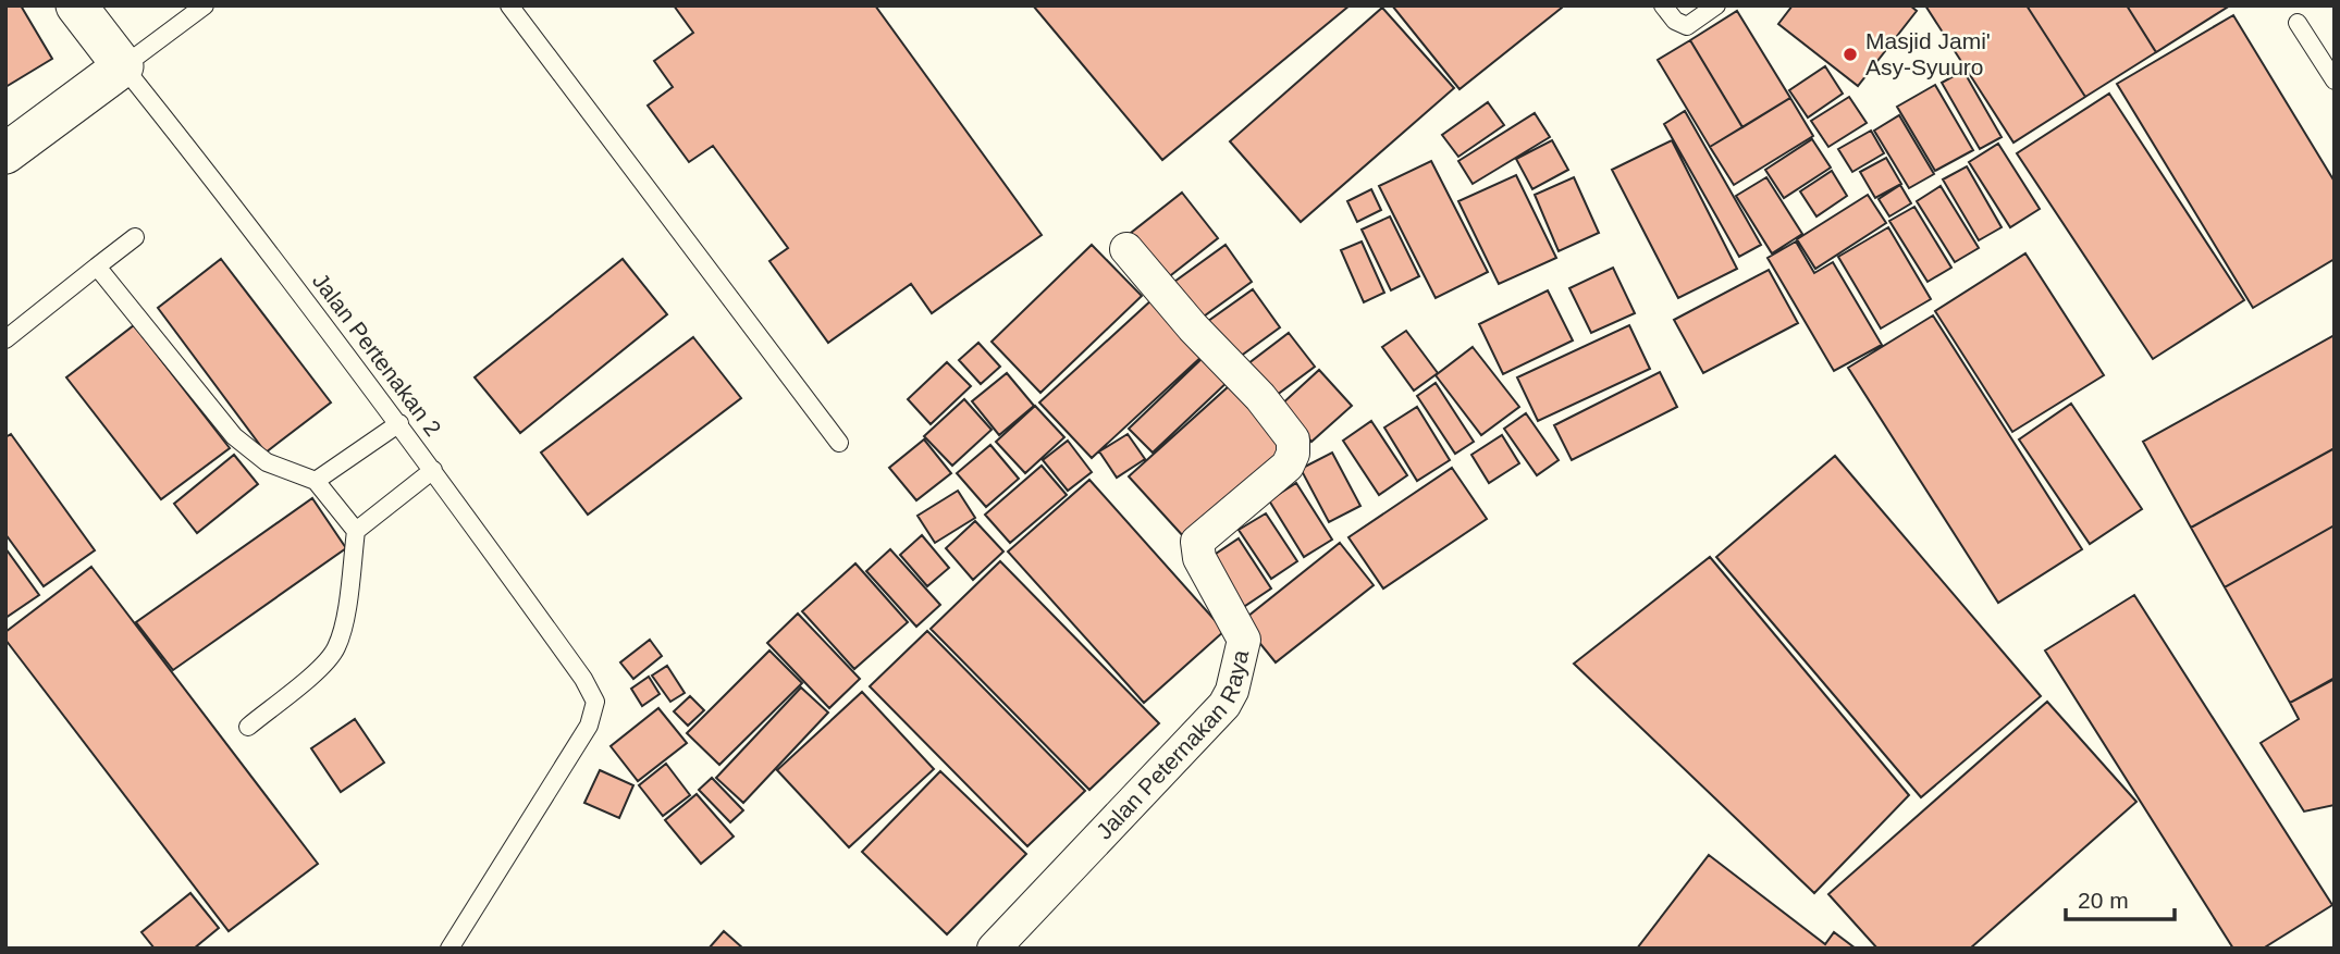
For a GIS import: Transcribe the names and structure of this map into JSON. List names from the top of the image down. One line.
{"streets":{"street":["Jalan Peternakan Raya"],"lane":["Jalan Pertenakan 2"]},"places":["Masjid Jami' Asy-Syuuro"],"scale_bar":"20 m"}
